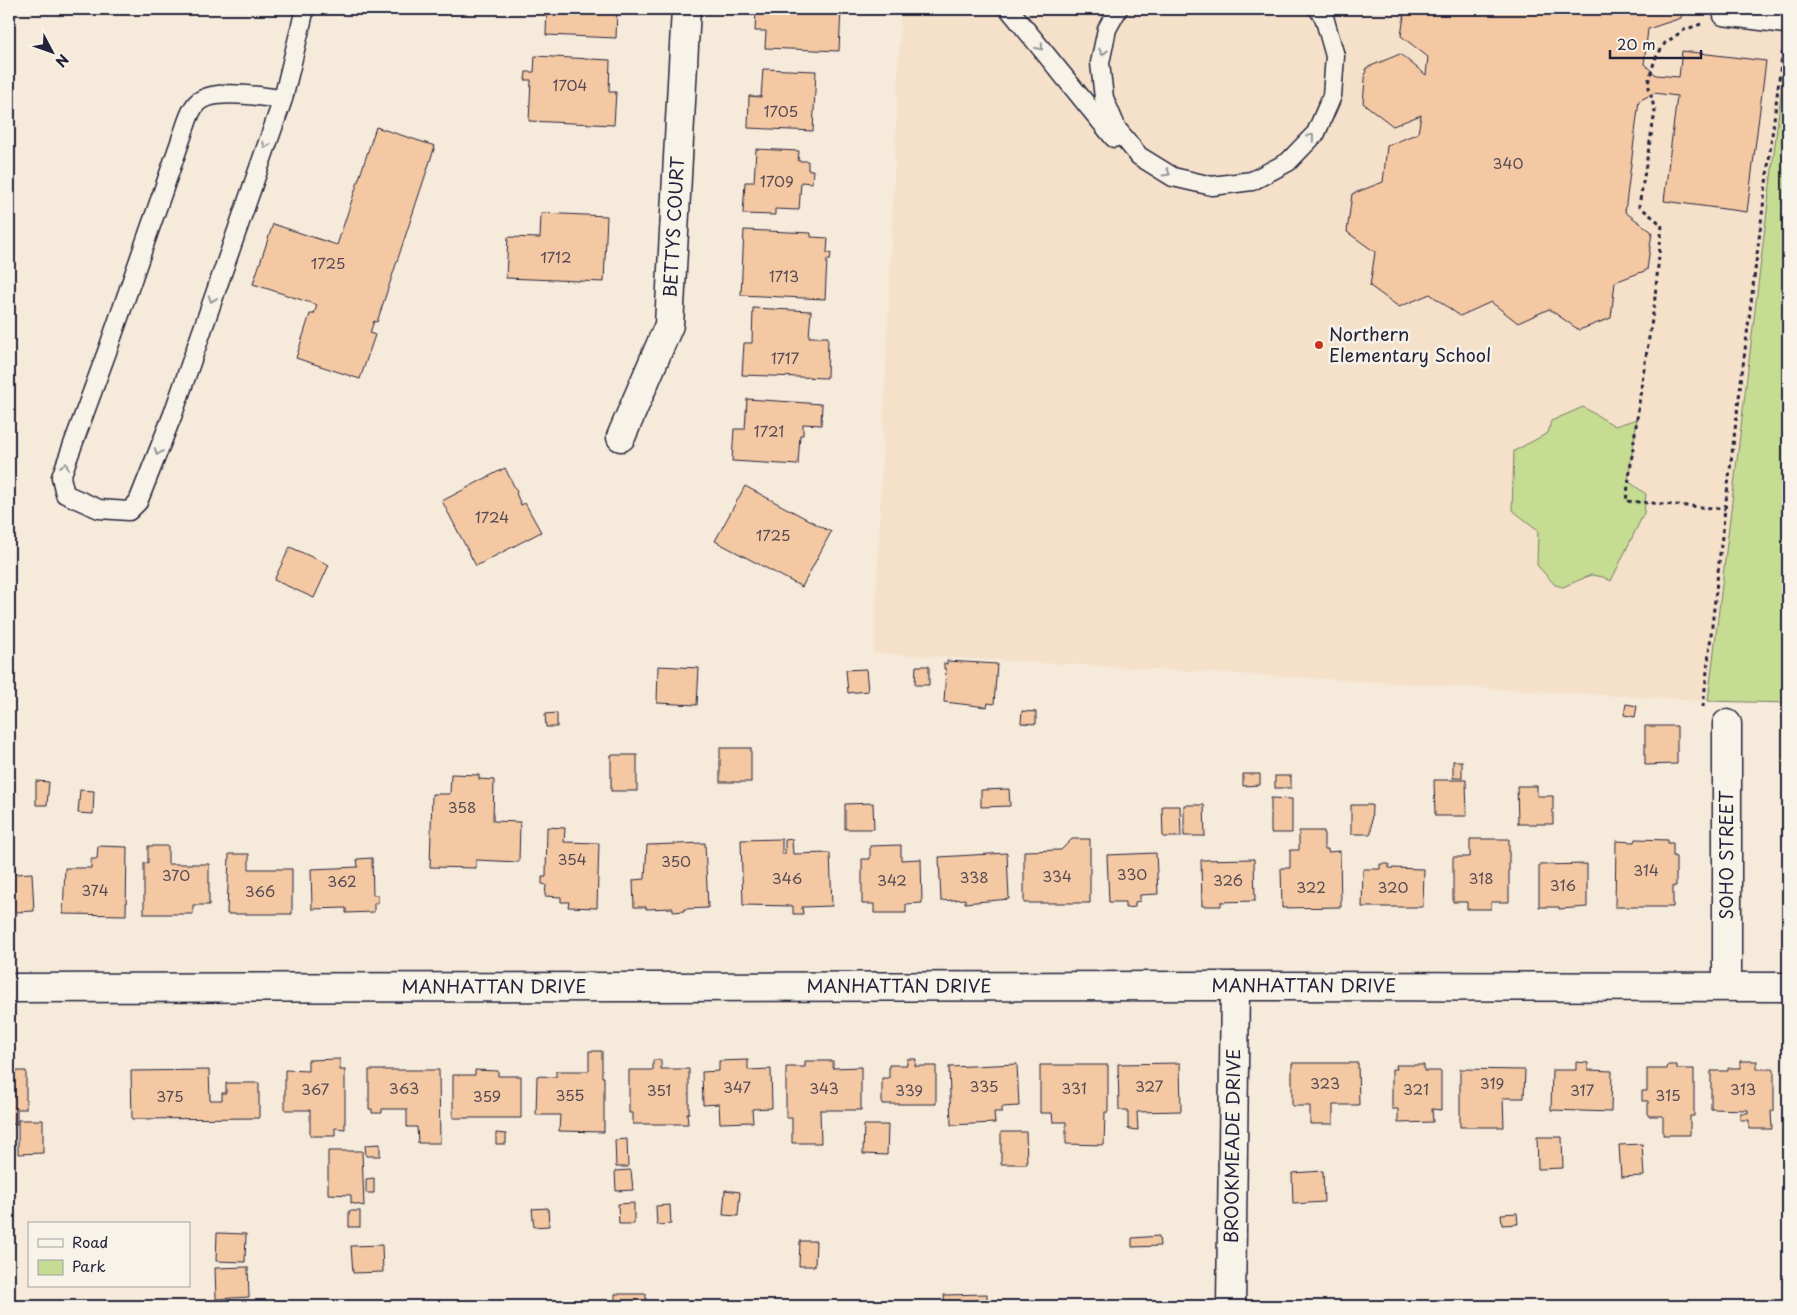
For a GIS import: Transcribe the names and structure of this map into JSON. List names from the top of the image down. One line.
{"streets":{"street":["BETTYS COURT","SOHO STREET","MANHATTAN DRIVE","BROOKMEADE DRIVE"]},"crossings":[["SOHO STREET","MANHATTAN DRIVE"],["MANHATTAN DRIVE","BROOKMEADE DRIVE"]],"places":["Northern Elementary School"],"house_numbers":["1704","1705","340","1709","1712","1725","1713","1717","1721","1724","1725","358","354","350","314","330","370","334","338","346","318","342","326","362","316","322","320","374","366","323","319","335","327","347","363","343","331","367","321","313","351","339","317","355","315","375","359"],"legend":["Road","Park"],"scale_bar":"20 m","north":"bottom right"}
